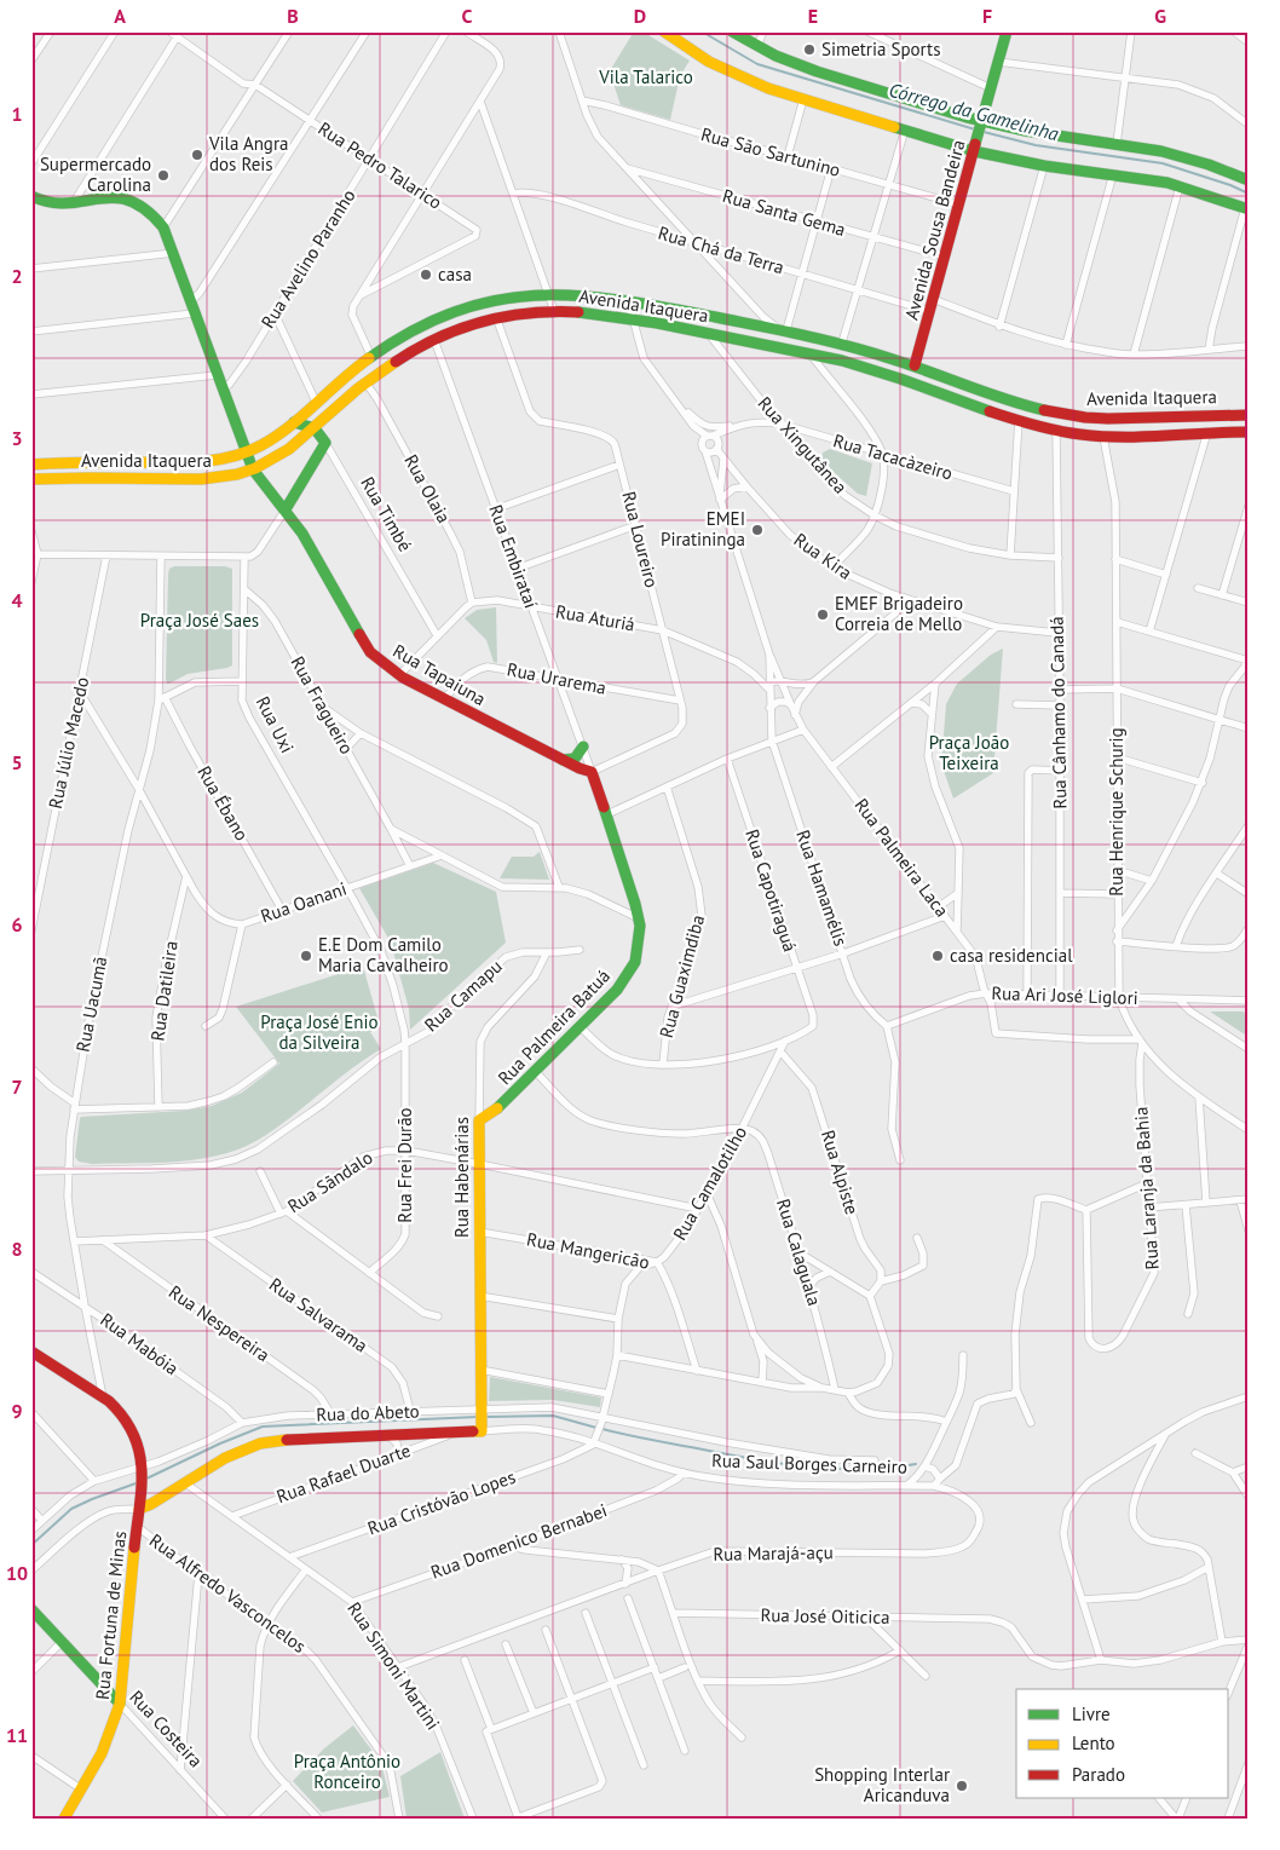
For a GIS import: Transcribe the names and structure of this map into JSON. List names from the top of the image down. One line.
{"streets":{"main road":["Avenida Sousa Bandeira","Avenida Itaquera","Rua Timbé","Rua Tapaiuna","Rua Palmeira Batuá","Rua Habenárias","Rua Saul Borges Carneiro","Rua Fortuna de Minas","Rua Costeira"],"street":["Rua São Sartunino","Rua Pedro Talarico","Rua Santa Gema","Rua Chá da Terra","Rua Avelino Paranho","Rua Xingutânea","Rua Tacacàzeiro","Rua Olaia","Rua Loureiro","Rua Embirataí","Rua Kira","Rua Aturiá","Rua Urarema","Rua Fragueiro","Rua Cânhamo do Canadá","Rua Uxi","Rua Júlio Macedo","Rua Ébano","Rua Henrique Schurig","Rua Palmeira Laca","Rua Hamamélis","Rua Capotiraguá","Rua Oanani","Rua Guaximdiba","Rua Datileira","Rua Camapu","Rua Ari José Liglori","Rua Uacumã","Rua Frei Durão","Rua Alpiste","Rua Sãndalo","Rua Camalotilho","Rua Laranja da Bahia","Rua Mangericão","Rua Calaguala","Rua Salvarama","Rua Nespereira","Rua Mabóia","Rua do Abeto","Rua Rafael Duarte","Rua Cristóvão Lopes","Rua Domenico Bernabei","Rua Marajá-açu","Rua Alfredo Vasconcelos","Rua José Oiticica","Rua Simoni Martini"]},"crossings":[["Rua São Sartunino","Avenida Sousa Bandeira"],["Rua Pedro Talarico","Rua Avelino Paranho"],["Rua Santa Gema","Avenida Sousa Bandeira"],["Avenida Sousa Bandeira","Rua Chá da Terra"],["Avenida Sousa Bandeira","Avenida Itaquera"],["Rua Avelino Paranho","Rua Tapaiuna"],["Avenida Itaquera","Rua Xingutânea"],["Avenida Itaquera","Rua Olaia"],["Avenida Itaquera","Rua Timbé"],["Avenida Itaquera","Rua Loureiro"],["Avenida Itaquera","Rua Embirataí"],["Avenida Itaquera","Rua Tapaiuna"],["Avenida Itaquera","Rua Cânhamo do Canadá"],["Avenida Itaquera","Rua Henrique Schurig"],["Rua Xingutânea","Rua Tacacàzeiro"],["Rua Xingutânea","Rua Cânhamo do Canadá"],["Rua Tacacàzeiro","Rua Kira"],["Rua Olaia","Rua Aturiá"],["Rua Loureiro","Rua Embirataí"],["Rua Loureiro","Rua Aturiá"],["Rua Loureiro","Rua Tapaiuna"],["Rua Loureiro","Rua Urarema"],["Rua Loureiro","Rua Palmeira Batuá"],["Rua Embirataí","Rua Aturiá"],["Rua Embirataí","Rua Tapaiuna"],["Rua Embirataí","Rua Urarema"],["Rua Embirataí","Rua Palmeira Batuá"],["Rua Kira","Rua Cânhamo do Canadá"],["Rua Aturiá","Rua Hamamélis"],["Rua Tapaiuna","Rua Urarema"],["Rua Tapaiuna","Rua Palmeira Batuá"],["Rua Fragueiro","Rua Uxi"],["Rua Fragueiro","Rua Oanani"],["Rua Cânhamo do Canadá","Rua Ari José Liglori"],["Rua Uxi","Rua Oanani"],["Rua Uxi","Rua Camapu"],["Rua Júlio Macedo","Rua Oanani"],["Rua Ébano","Rua Oanani"],["Rua Ébano","Rua Uacumã"],["Rua Henrique Schurig","Rua Palmeira Laca"],["Rua Henrique Schurig","Rua Ari José Liglori"],["Rua Henrique Schurig","Rua Laranja da Bahia"],["Rua Palmeira Laca","Rua Hamamélis"],["Rua Palmeira Laca","Rua Ari José Liglori"],["Rua Palmeira Laca","Rua Laranja da Bahia"],["Rua Hamamélis","Rua Ari José Liglori"],["Rua Capotiraguá","Rua Camalotilho"],["Rua Oanani","Rua Datileira"],["Rua Oanani","Rua Camapu"],["Rua Oanani","Rua Uacumã"],["Rua Camapu","Rua Frei Durão"],["Rua Camapu","Rua Habenárias"],["Rua Uacumã","Rua Sãndalo"],["Rua Uacumã","Rua Mabóia"],["Rua Uacumã","Rua Fortuna de Minas"],["Rua Palmeira Batuá","Rua Habenárias"],["Rua Frei Durão","Rua Sãndalo"],["Rua Alpiste","Rua Camalotilho"],["Rua Habenárias","Rua Sãndalo"],["Rua Habenárias","Rua Mangericão"],["Rua Habenárias","Rua do Abeto"],["Rua Habenárias","Rua Saul Borges Carneiro"],["Rua Sãndalo","Rua Camalotilho"],["Rua Sãndalo","Rua Salvarama"],["Rua Sãndalo","Rua Nespereira"],["Rua Camalotilho","Rua Mangericão"],["Rua Camalotilho","Rua Calaguala"],["Rua Camalotilho","Rua do Abeto"],["Rua Camalotilho","Rua Saul Borges Carneiro"],["Rua Camalotilho","Rua Cristóvão Lopes"],["Rua Salvarama","Rua do Abeto"],["Rua Nespereira","Rua do Abeto"],["Rua Mabóia","Rua do Abeto"],["Rua do Abeto","Rua Fortuna de Minas"],["Rua Saul Borges Carneiro","Rua Rafael Duarte"],["Rua Saul Borges Carneiro","Rua Cristóvão Lopes"],["Rua Saul Borges Carneiro","Rua Domenico Bernabei"],["Rua Saul Borges Carneiro","Rua Marajá-açu"],["Rua Saul Borges Carneiro","Rua Fortuna de Minas"],["Rua Saul Borges Carneiro","Rua Simoni Martini"],["Rua Rafael Duarte","Rua Simoni Martini"],["Rua Cristóvão Lopes","Rua Simoni Martini"],["Rua Domenico Bernabei","Rua Simoni Martini"],["Rua Marajá-açu","Rua Simoni Martini"],["Rua Alfredo Vasconcelos","Rua Fortuna de Minas"],["Rua Fortuna de Minas","Rua Costeira"]],"water":["Córrego da Gamelinha"],"parks":["Vila Talarico","Praça José Saes","Praça João Teixeira","Praça José Enio da Silveira","Praça Antônio Ronceiro"],"places":["Simetria Sports","Vila Angra dos Reis","Supermercado Carolina","casa","EMEI Piratininga","EMEF Brigadeiro Correia de Mello","E.E Dom Camilo Maria Cavalheiro","casa residencial","Shopping Interlar Aricanduva"],"legend":["Livre","Lento","Parado"],"grid":{"columns":["A","B","C","D","E","F","G"],"rows":["1","2","3","4","5","6","7","8","9","10","11"]}}
